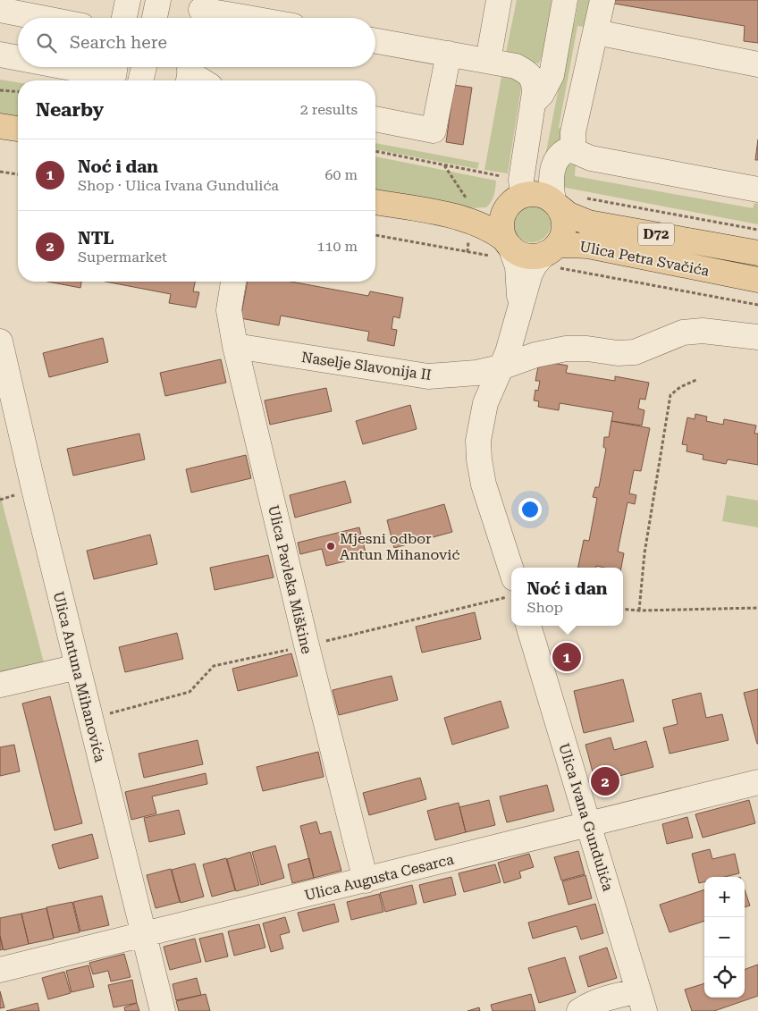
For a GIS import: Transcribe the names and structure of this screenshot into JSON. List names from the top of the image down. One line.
{"streets":{"main road":["D72","Ulica Petra Svačića"],"street":["Naselje Slavonija II","Ulica Pavleka Miškine","Ulica Antuna Mihanovića","Ulica Ivana Gundulića","Ulica Augusta Cesarca"]},"crossings":[["D72","Ulica Petra Svačića"],["Naselje Slavonija II","Ulica Pavleka Miškine"],["Ulica Pavleka Miškine","Ulica Augusta Cesarca"],["Ulica Antuna Mihanovića","Ulica Augusta Cesarca"],["Ulica Ivana Gundulića","Ulica Augusta Cesarca"]],"places":["Mjesni odbor Antun Mihanović"],"page":{"search":"Search here","heading":["Nearby","2 results"],"list":[{"mark":"1","name":"Noć i dan","note":"Shop · Ulica Ivana Gundulića","value":"60 m"},{"mark":"2","name":"NTL","note":"Supermarket","value":"110 m"}],"popup":["Noć i dan","Shop"],"pins":["1","2"],"map_buttons":["+","−"]}}
